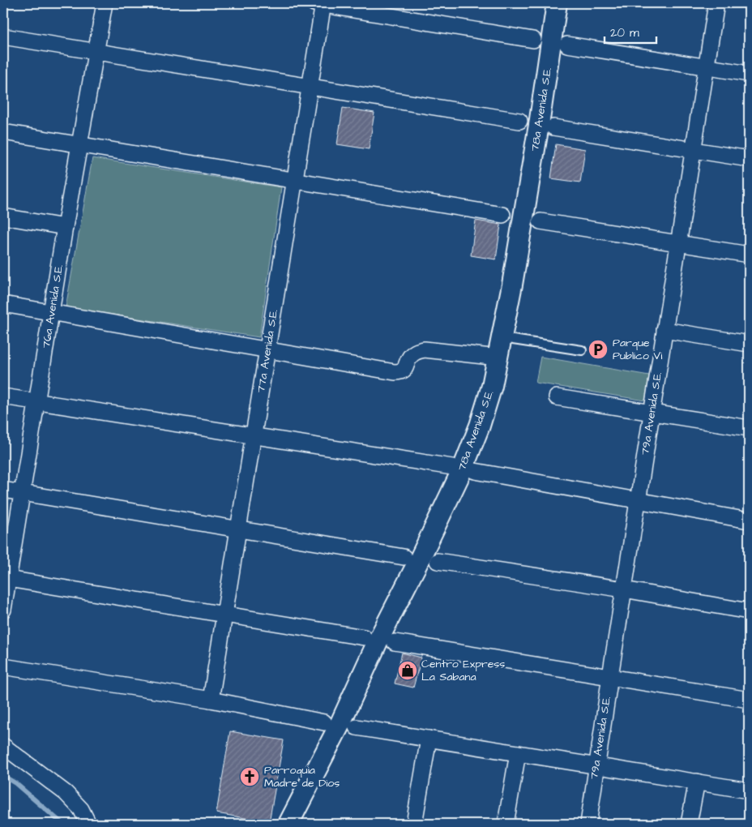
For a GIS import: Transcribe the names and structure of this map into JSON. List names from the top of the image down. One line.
{"streets":{"street":["78a Avenida S.E.","76a Avenida S.E.","77a Avenida S.E.","79a Avenida S.E."]},"places":{"parking":["Parque Publico Vi"],"shop":["Centro Express La Sabana"],"church":["Parroquia Madre de Dios"]},"scale_bar":"20 m"}
